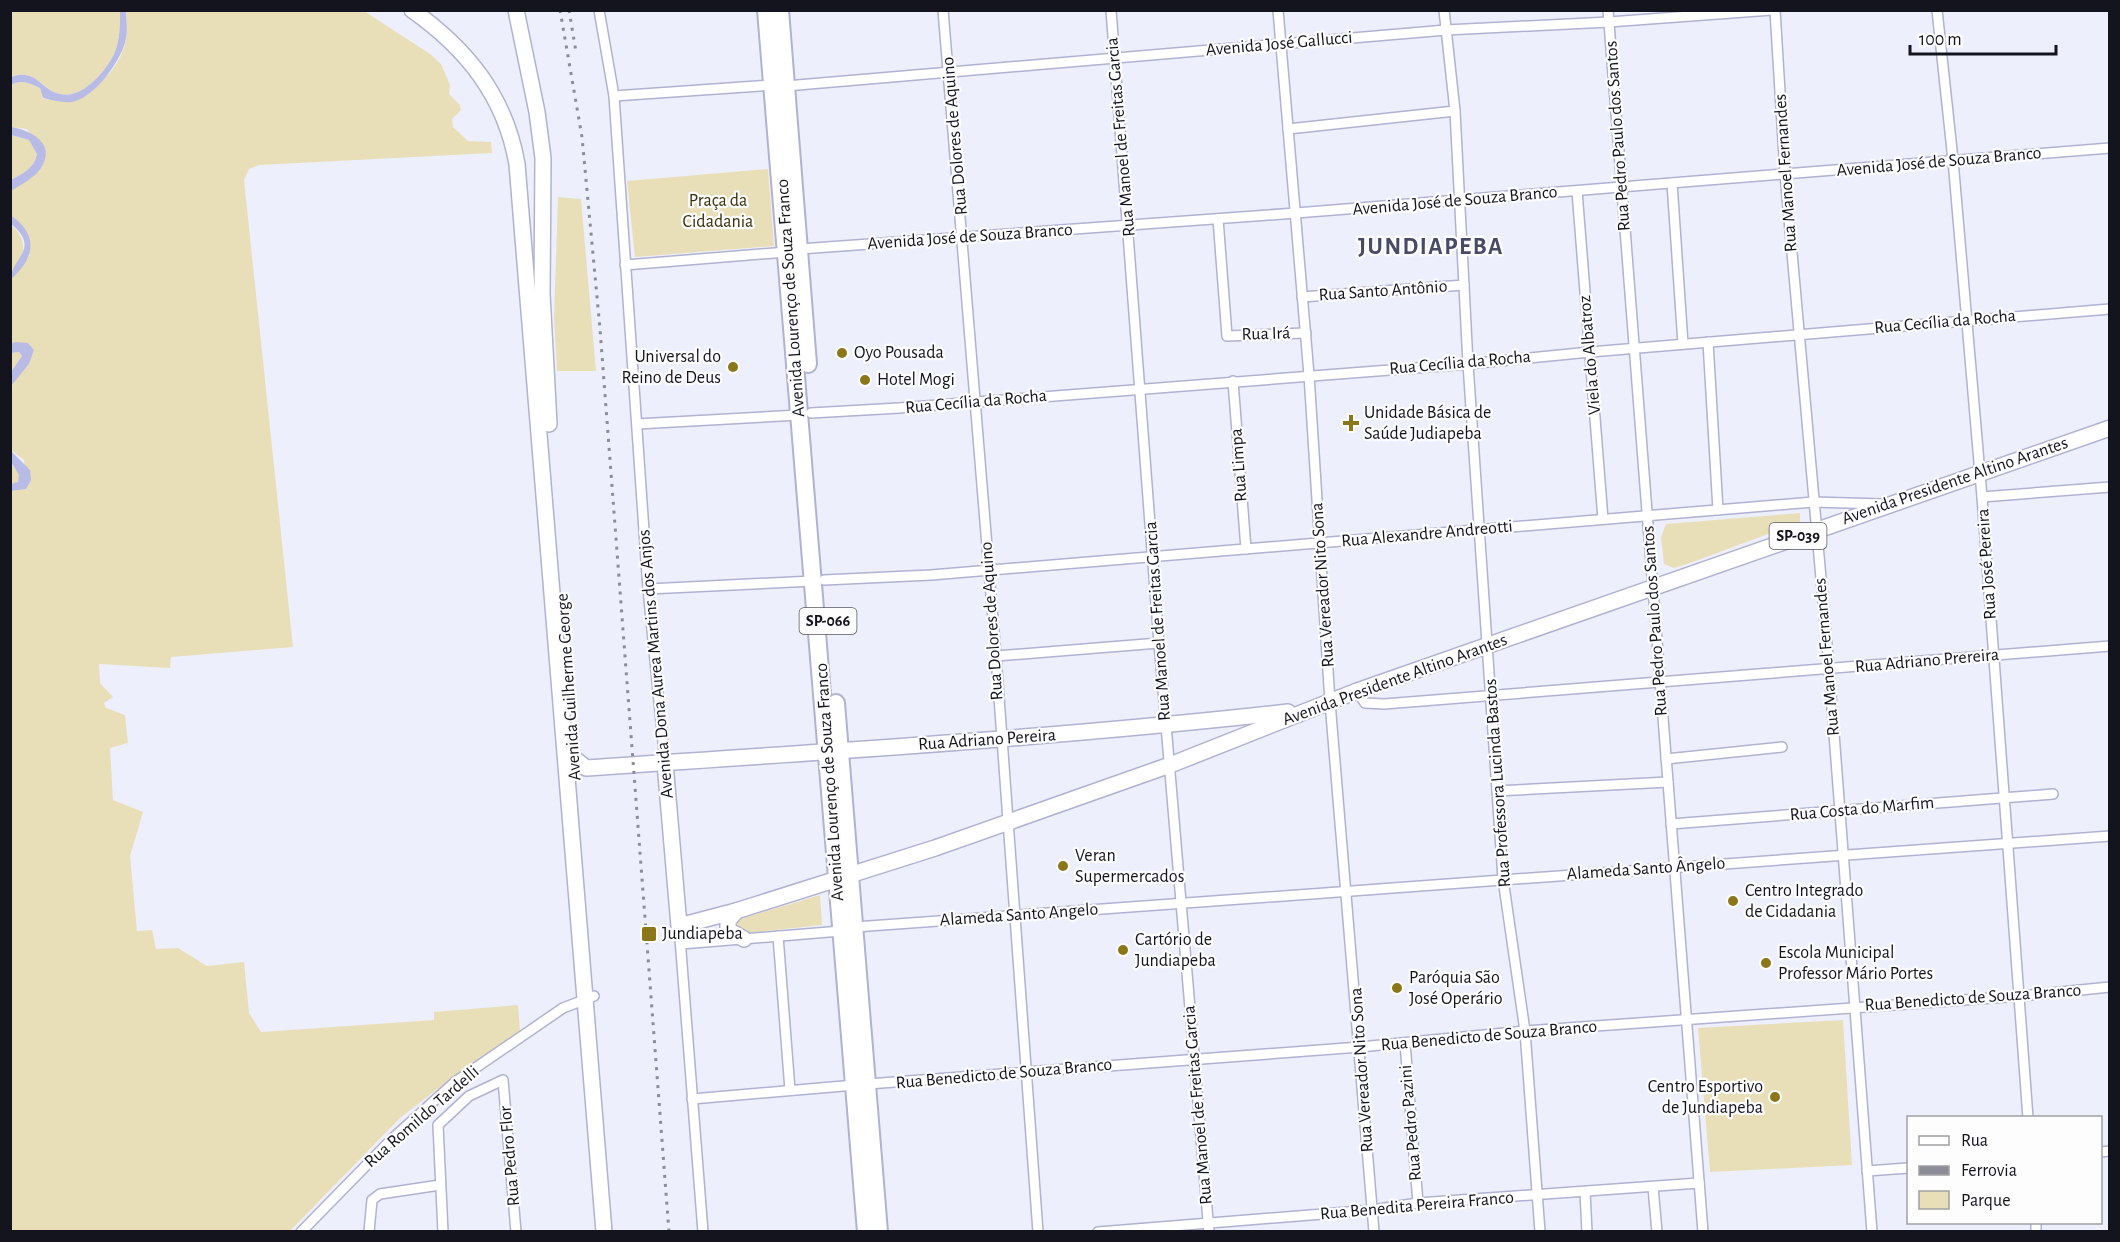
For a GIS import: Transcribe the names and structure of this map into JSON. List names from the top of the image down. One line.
{"streets":{"highway":["Avenida Lourenço de Souza Franco","SP-066"],"main road":["Avenida Presidente Altino Arantes","SP-039","Avenida Dona Aurea Martins dos Anjos","Avenida Guilherme George","Rua Adriano Pereira"],"street":["Avenida José Gallucci","Rua Dolores de Aquino","Rua Pedro Paulo dos Santos","Rua Manoel de Freitas Garcia","Avenida José de Souza Branco","Rua Manoel Fernandes","Rua Santo Antônio","Rua Cecília da Rocha","Rua Irá","Viela do Albatroz","Rua Limpa","Rua Alexandre Andreotti","Rua José Pereira","Rua Vereador Nito Sona","Rua Adriano Prereira","Rua Professora Lucinda Bastos","Rua Costa do Marfim","Alameda Santo Ângelo","Alameda Santo Angelo","Rua Benedicto de Souza Branco","Rua Romildo Tardelli","Rua Pedro Pazini","Rua Pedro Flor","Rua Benedita Pereira Franco"]},"crossings":[["Avenida José Gallucci","Rua Dolores de Aquino"],["Avenida José Gallucci","Rua Pedro Paulo dos Santos"],["Avenida José Gallucci","Rua Manoel de Freitas Garcia"],["Avenida José Gallucci","Rua Manoel Fernandes"],["Avenida José Gallucci","Avenida Lourenço de Souza Franco"],["Avenida José Gallucci","Rua Vereador Nito Sona"],["Avenida José Gallucci","Avenida Dona Aurea Martins dos Anjos"],["Avenida José Gallucci","Rua Professora Lucinda Bastos"],["Rua Dolores de Aquino","Avenida José de Souza Branco"],["Rua Dolores de Aquino","Rua Cecília da Rocha"],["Rua Dolores de Aquino","Avenida Presidente Altino Arantes"],["Rua Dolores de Aquino","Rua Alexandre Andreotti"],["Rua Dolores de Aquino","Rua Adriano Pereira"],["Rua Dolores de Aquino","Alameda Santo Angelo"],["Rua Dolores de Aquino","Rua Benedicto de Souza Branco"],["Rua Pedro Paulo dos Santos","Avenida José de Souza Branco"],["Rua Pedro Paulo dos Santos","Rua Cecília da Rocha"],["Rua Pedro Paulo dos Santos","Avenida Presidente Altino Arantes"],["Rua Pedro Paulo dos Santos","Rua Alexandre Andreotti"],["Rua Pedro Paulo dos Santos","Rua Adriano Prereira"],["Rua Pedro Paulo dos Santos","Rua Costa do Marfim"],["Rua Pedro Paulo dos Santos","Alameda Santo Ângelo"],["Rua Pedro Paulo dos Santos","Rua Benedicto de Souza Branco"],["Rua Pedro Paulo dos Santos","Rua Benedita Pereira Franco"],["Rua Manoel de Freitas Garcia","Avenida José de Souza Branco"],["Rua Manoel de Freitas Garcia","Rua Cecília da Rocha"],["Rua Manoel de Freitas Garcia","Avenida Presidente Altino Arantes"],["Rua Manoel de Freitas Garcia","Rua Alexandre Andreotti"],["Rua Manoel de Freitas Garcia","Rua Adriano Pereira"],["Rua Manoel de Freitas Garcia","Alameda Santo Ângelo"],["Rua Manoel de Freitas Garcia","Alameda Santo Angelo"],["Rua Manoel de Freitas Garcia","Rua Benedicto de Souza Branco"],["Rua Manoel de Freitas Garcia","Rua Benedita Pereira Franco"],["Avenida José de Souza Branco","Rua Manoel Fernandes"],["Avenida José de Souza Branco","Avenida Lourenço de Souza Franco"],["Avenida José de Souza Branco","Rua Irá"],["Avenida José de Souza Branco","Viela do Albatroz"],["Avenida José de Souza Branco","Rua José Pereira"],["Avenida José de Souza Branco","Rua Vereador Nito Sona"],["Avenida José de Souza Branco","Avenida Dona Aurea Martins dos Anjos"],["Avenida José de Souza Branco","Rua Professora Lucinda Bastos"],["Rua Manoel Fernandes","Rua Cecília da Rocha"],["Rua Manoel Fernandes","Avenida Presidente Altino Arantes"],["Rua Manoel Fernandes","Rua Alexandre Andreotti"],["Rua Manoel Fernandes","Rua Adriano Prereira"],["Rua Manoel Fernandes","Rua Costa do Marfim"],["Rua Manoel Fernandes","Alameda Santo Ângelo"],["Rua Manoel Fernandes","Rua Benedicto de Souza Branco"],["Rua Santo Antônio","Rua Vereador Nito Sona"],["Rua Santo Antônio","Rua Professora Lucinda Bastos"],["Avenida Lourenço de Souza Franco","Rua Cecília da Rocha"],["Avenida Lourenço de Souza Franco","Avenida Presidente Altino Arantes"],["Avenida Lourenço de Souza Franco","Rua Alexandre Andreotti"],["Avenida Lourenço de Souza Franco","Rua Adriano Pereira"],["Avenida Lourenço de Souza Franco","Alameda Santo Angelo"],["Avenida Lourenço de Souza Franco","Rua Benedicto de Souza Branco"],["Rua Cecília da Rocha","Viela do Albatroz"],["Rua Cecília da Rocha","Rua Limpa"],["Rua Cecília da Rocha","Rua José Pereira"],["Rua Cecília da Rocha","Rua Vereador Nito Sona"],["Rua Cecília da Rocha","Avenida Dona Aurea Martins dos Anjos"],["Rua Cecília da Rocha","Rua Professora Lucinda Bastos"],["Rua Irá","Rua Vereador Nito Sona"],["Viela do Albatroz","Rua Alexandre Andreotti"],["Rua Limpa","Rua Alexandre Andreotti"],["Avenida Presidente Altino Arantes","Rua Alexandre Andreotti"],["Avenida Presidente Altino Arantes","Rua José Pereira"],["Avenida Presidente Altino Arantes","Rua Vereador Nito Sona"],["Avenida Presidente Altino Arantes","Rua Adriano Prereira"],["Avenida Presidente Altino Arantes","Avenida Dona Aurea Martins dos Anjos"],["Avenida Presidente Altino Arantes","Rua Adriano Pereira"],["Avenida Presidente Altino Arantes","Rua Professora Lucinda Bastos"],["Rua Alexandre Andreotti","Rua Vereador Nito Sona"],["Rua Alexandre Andreotti","Avenida Dona Aurea Martins dos Anjos"],["Rua Alexandre Andreotti","Rua Professora Lucinda Bastos"],["Rua José Pereira","Rua Adriano Prereira"],["Rua José Pereira","Rua Costa do Marfim"],["Rua José Pereira","Alameda Santo Ângelo"],["Rua José Pereira","Rua Benedicto de Souza Branco"],["Rua Vereador Nito Sona","Alameda Santo Ângelo"],["Rua Vereador Nito Sona","Rua Benedicto de Souza Branco"],["Rua Vereador Nito Sona","Rua Benedita Pereira Franco"],["Rua Adriano Prereira","Rua Professora Lucinda Bastos"],["Avenida Dona Aurea Martins dos Anjos","Rua Adriano Pereira"],["Avenida Dona Aurea Martins dos Anjos","Alameda Santo Angelo"],["Avenida Dona Aurea Martins dos Anjos","Rua Benedicto de Souza Branco"],["Avenida Guilherme George","Rua Adriano Pereira"],["Avenida Guilherme George","Rua Romildo Tardelli"],["Rua Professora Lucinda Bastos","Alameda Santo Ângelo"],["Rua Professora Lucinda Bastos","Rua Benedicto de Souza Branco"],["Rua Professora Lucinda Bastos","Rua Benedita Pereira Franco"],["Alameda Santo Ângelo","Alameda Santo Angelo"],["Rua Benedicto de Souza Branco","Rua Pedro Pazini"],["Rua Pedro Pazini","Rua Benedita Pereira Franco"]],"districts":["JUNDIAPEBA"],"parks":["Praça da Cidadania"],"places":{"other":["Oyo Pousada","Universal do Reino de Deus","Hotel Mogi","Veran Supermercados","Centro Integrado de Cidadania","Cartório de Jundiapeba","Escola Municipal Professor Mário Portes","Paróquia São José Operário","Centro Esportivo de Jundiapeba"],"health":["Unidade Básica de Saúde Judiapeba"],"transit":["Jundiapeba"]},"legend":["Rua","Ferrovia","Parque"],"scale_bar":"100 m"}
